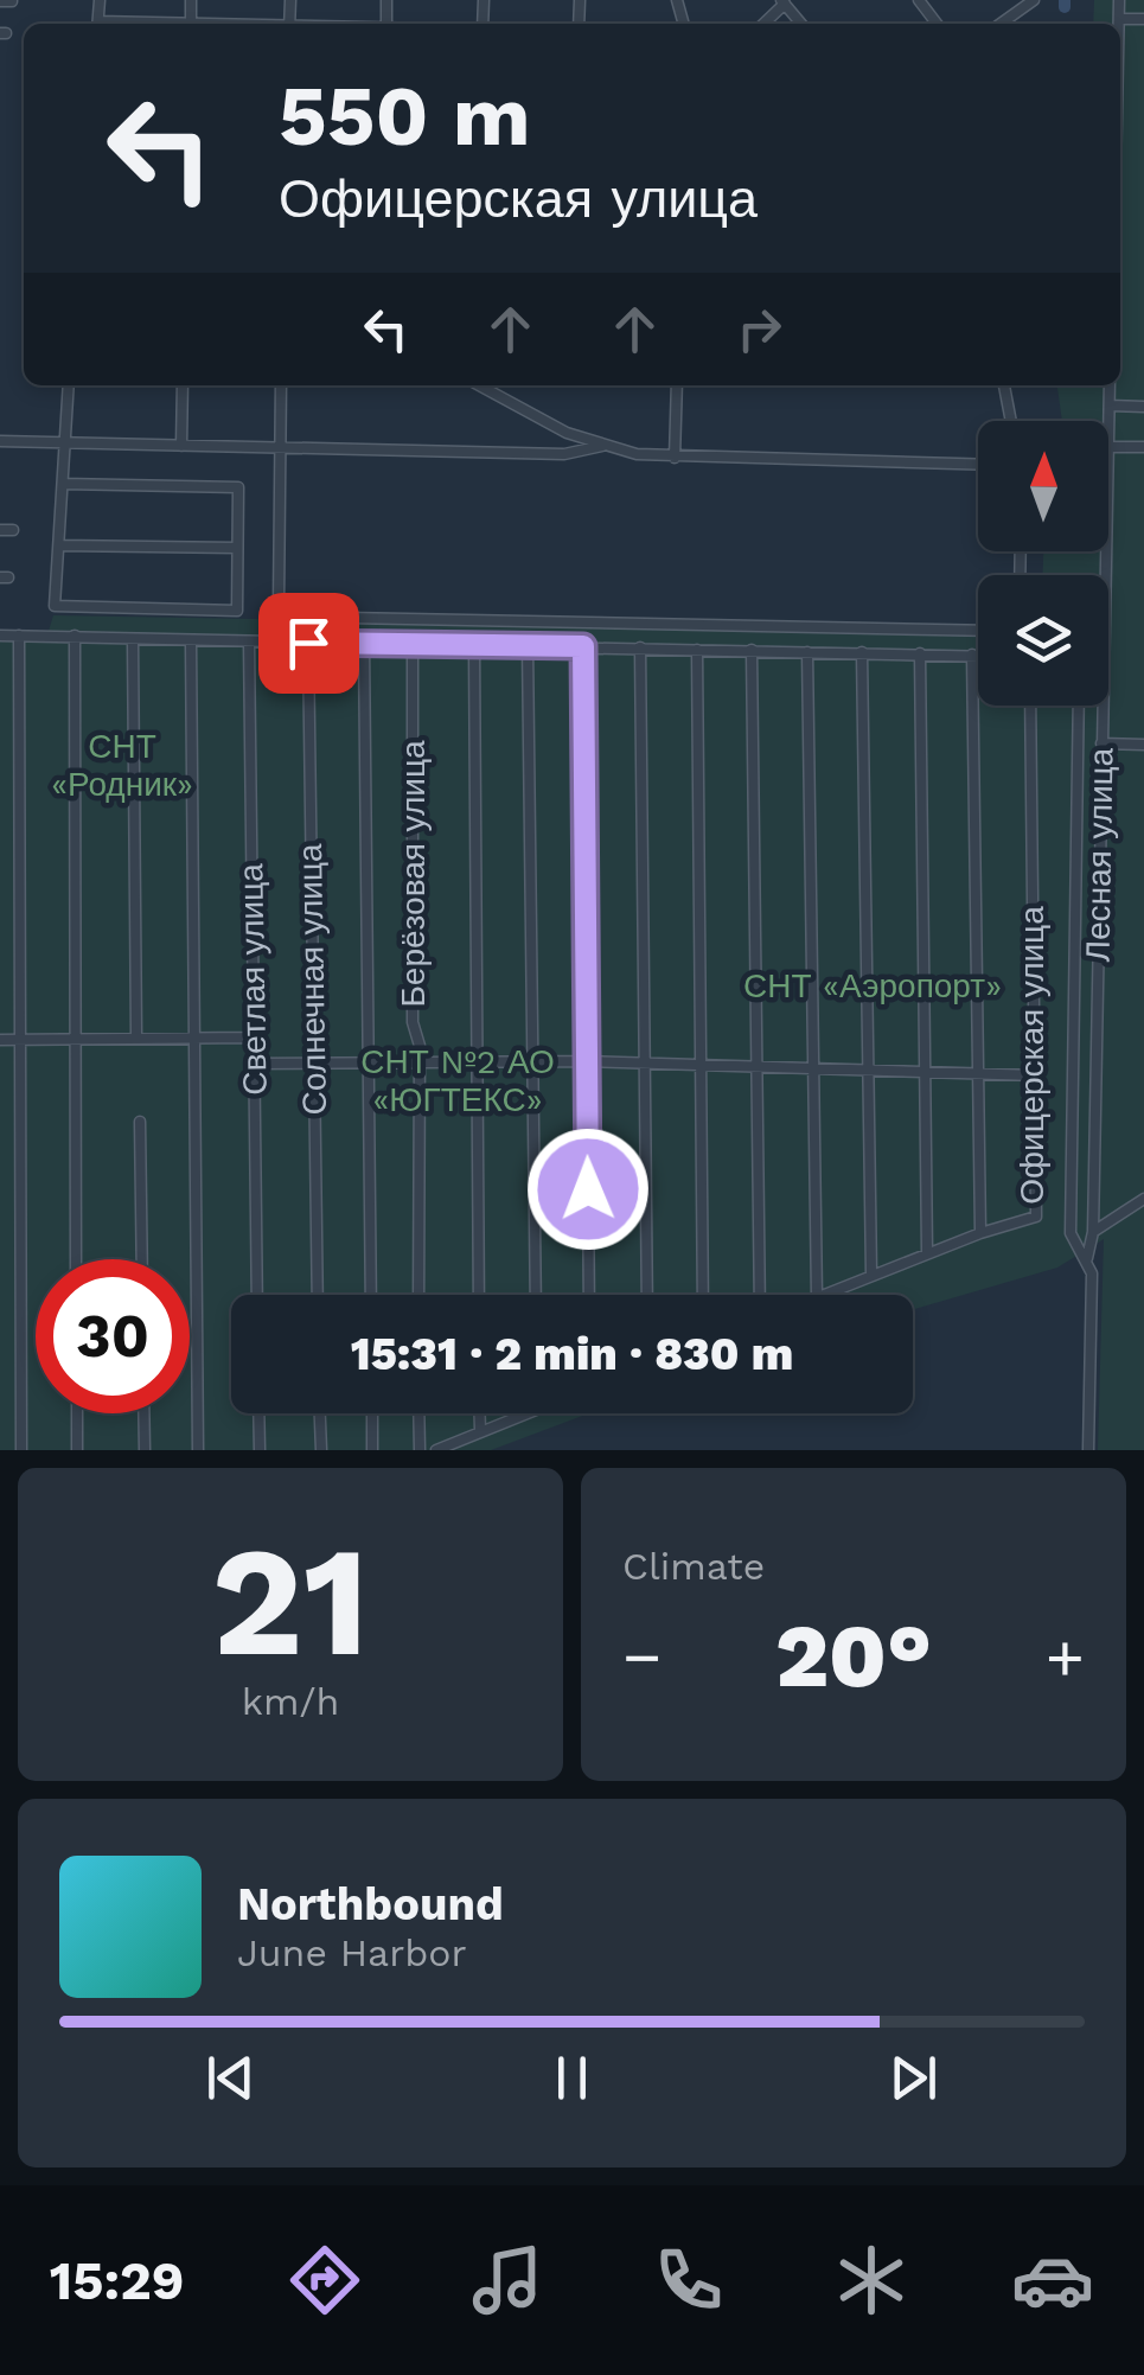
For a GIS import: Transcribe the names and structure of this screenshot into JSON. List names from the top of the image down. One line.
{"streets":{"street":["Лесная улица","Берёзовая улица","Светлая улица","Солнечная улица","Офицерская улица"]},"parks":["СНТ «Родник»","СНТ «Аэропорт»","СНТ №2 АО «ЮГТЕКС»"],"north":"top","page":{"turn":["550 m","Офицерская улица"],"limit":"30","trip":"15:31 · 2 min · 830 m","tile":[["21","km/h"],"Climate"],"heat":["−","20°","+"],"song":["Northbound","June Harbor"],"tabs":"15:29"}}
